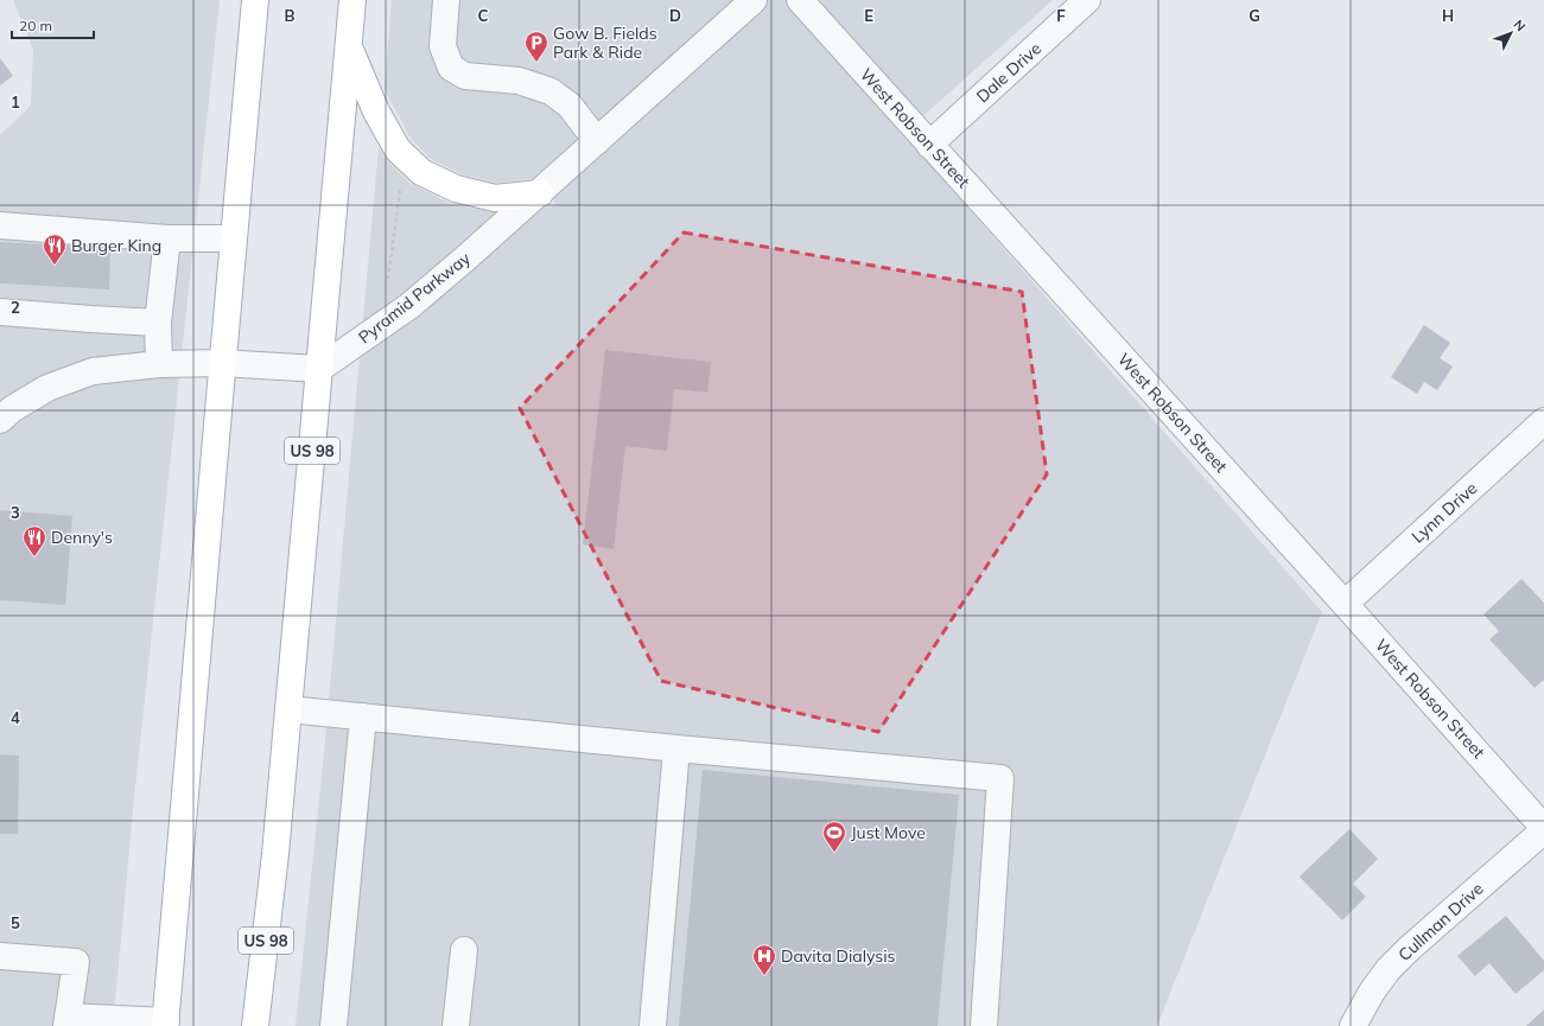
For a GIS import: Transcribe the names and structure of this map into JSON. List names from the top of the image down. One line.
{"streets":{"main road":["US 98"],"street":["Dale Drive","West Robson Street","Pyramid Parkway","Lynn Drive","Cullman Drive"]},"crossings":[["Dale Drive","West Robson Street"],["West Robson Street","Lynn Drive"],["West Robson Street","Cullman Drive"],["Pyramid Parkway","US 98"]],"places":{"parking":["Gow B. Fields Park & Ride"],"restaurant":["Burger King","Denny's"],"sports":["Just Move"],"hospital":["Davita Dialysis"]},"scale_bar":"20 m","north":"top right","grid":{"columns":["B","C","D","E","F","G","H"],"rows":["1","2","3","4","5"]}}
